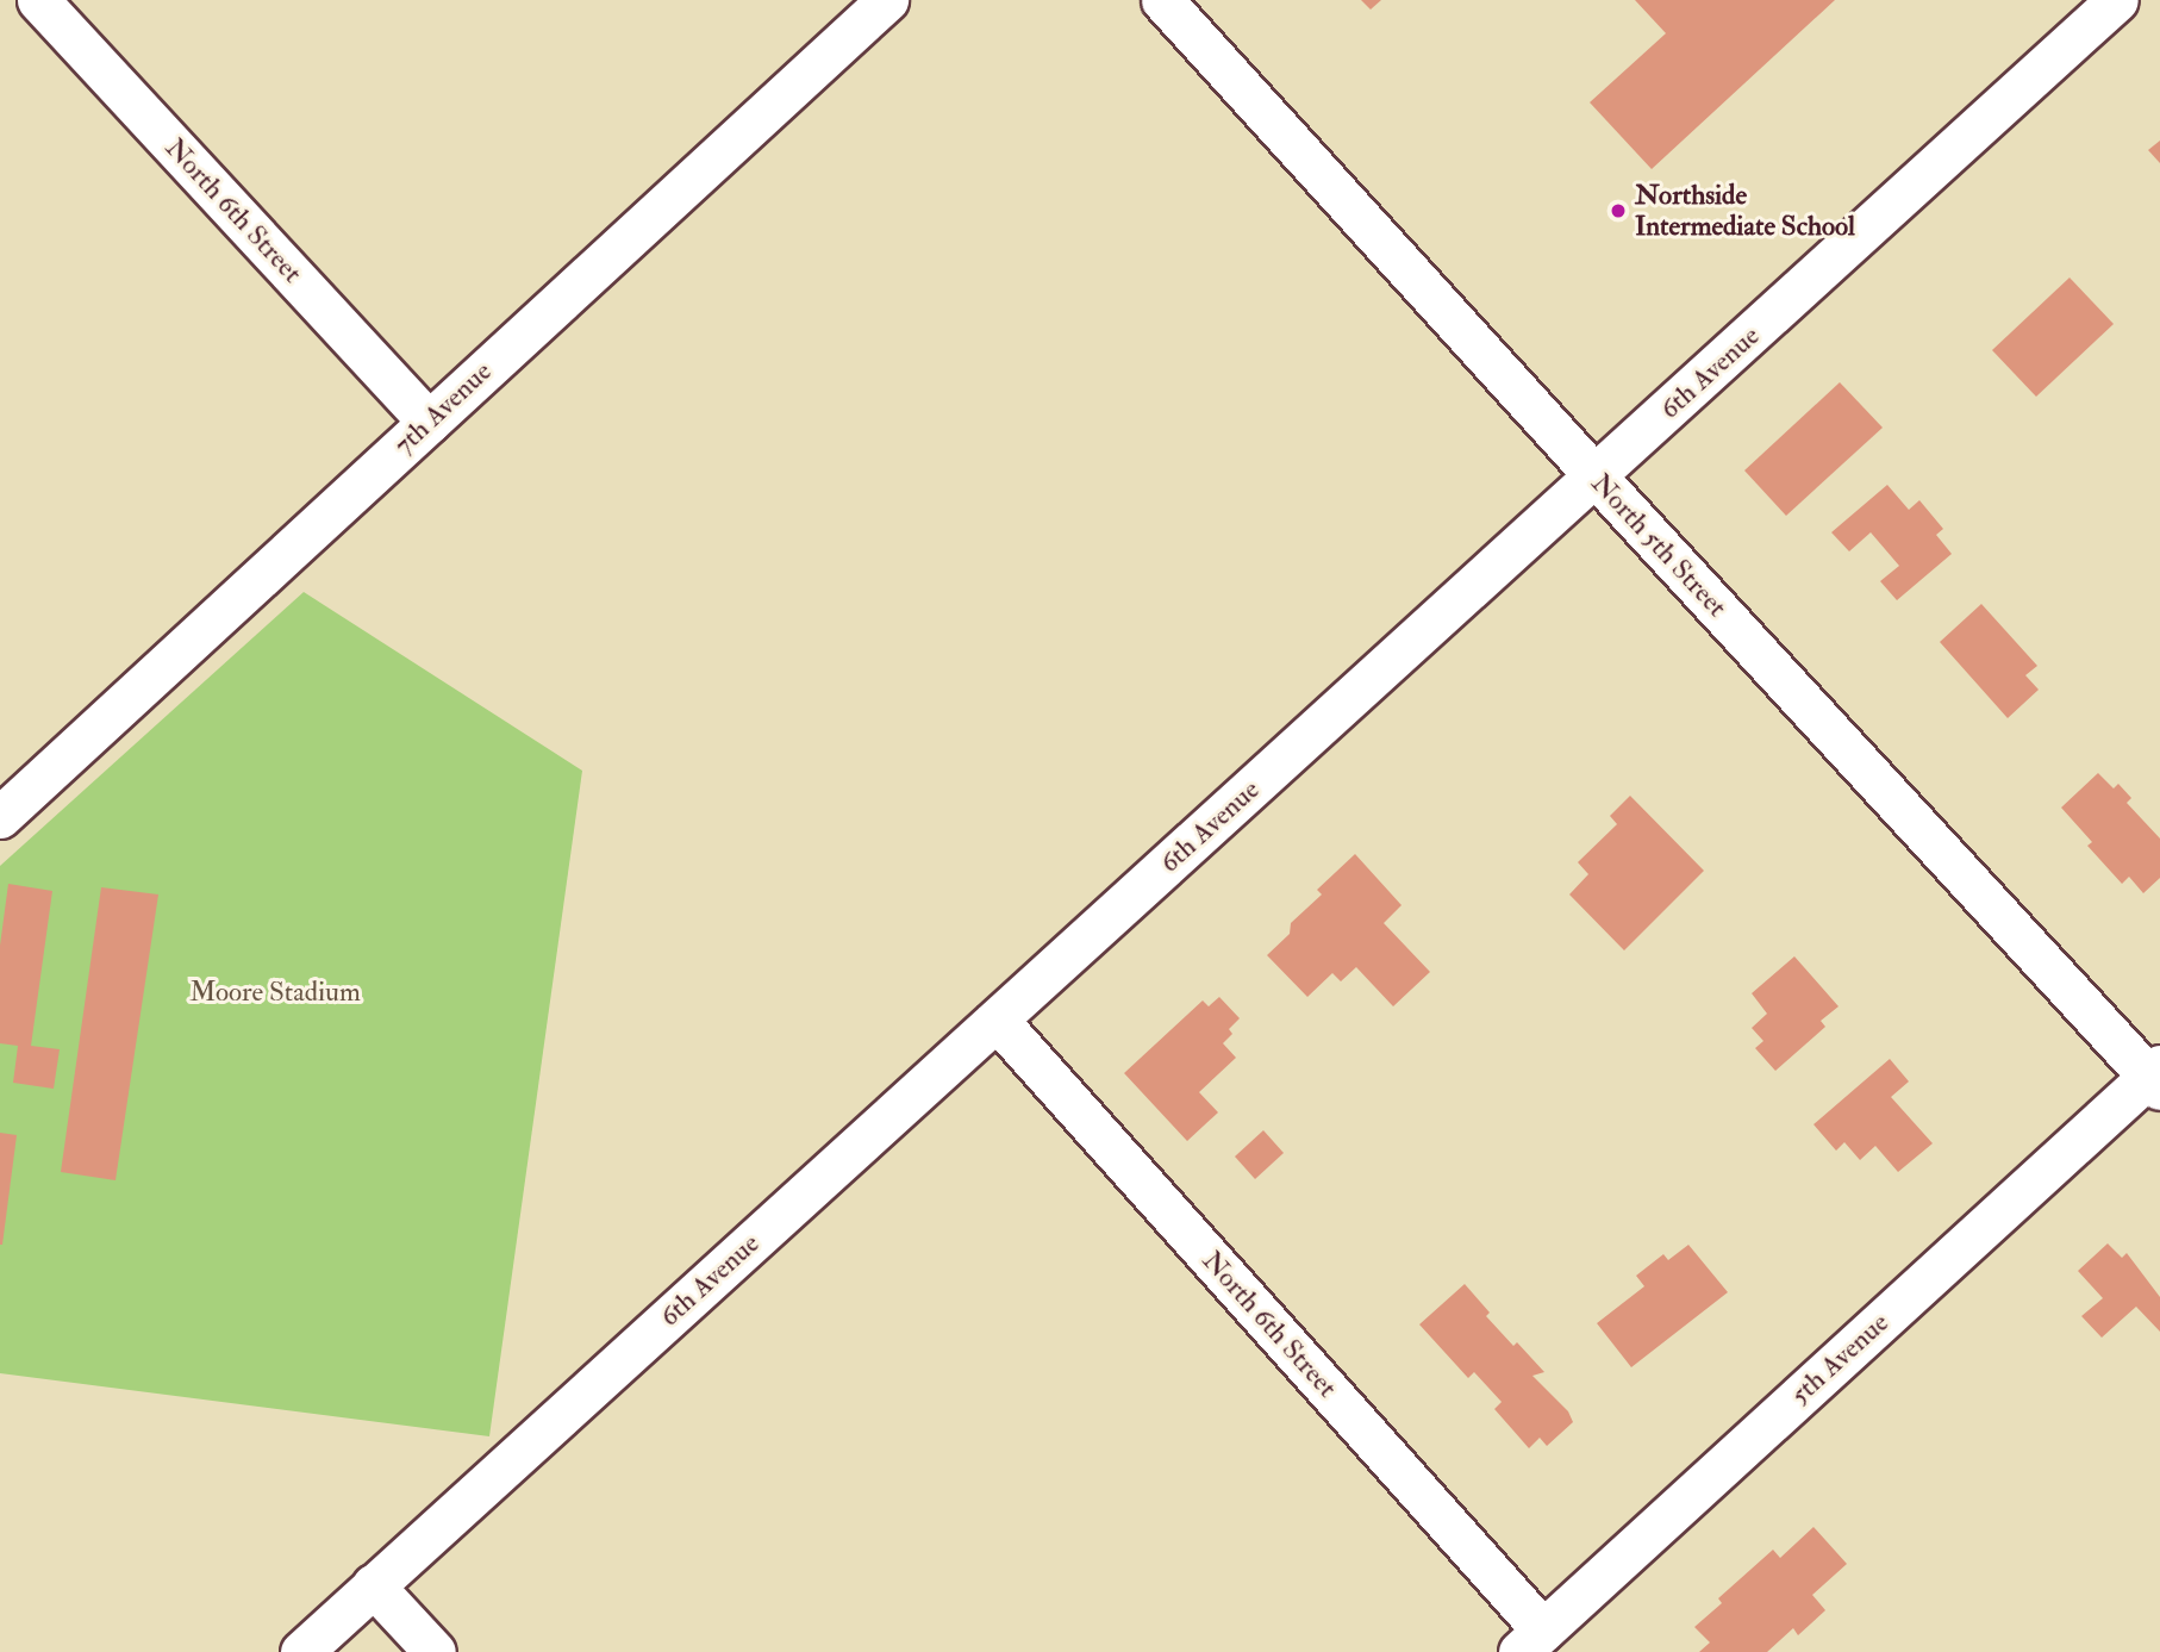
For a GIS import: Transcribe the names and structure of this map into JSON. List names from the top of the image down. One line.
{"streets":{"street":["North 6th Street","6th Avenue","7th Avenue","North 5th Street","5th Avenue"]},"crossings":[["North 6th Street","6th Avenue"],["North 6th Street","7th Avenue"],["North 6th Street","5th Avenue"],["6th Avenue","North 5th Street"],["North 5th Street","5th Avenue"]],"parks":["Moore Stadium"],"places":["Northside Intermediate School"]}
